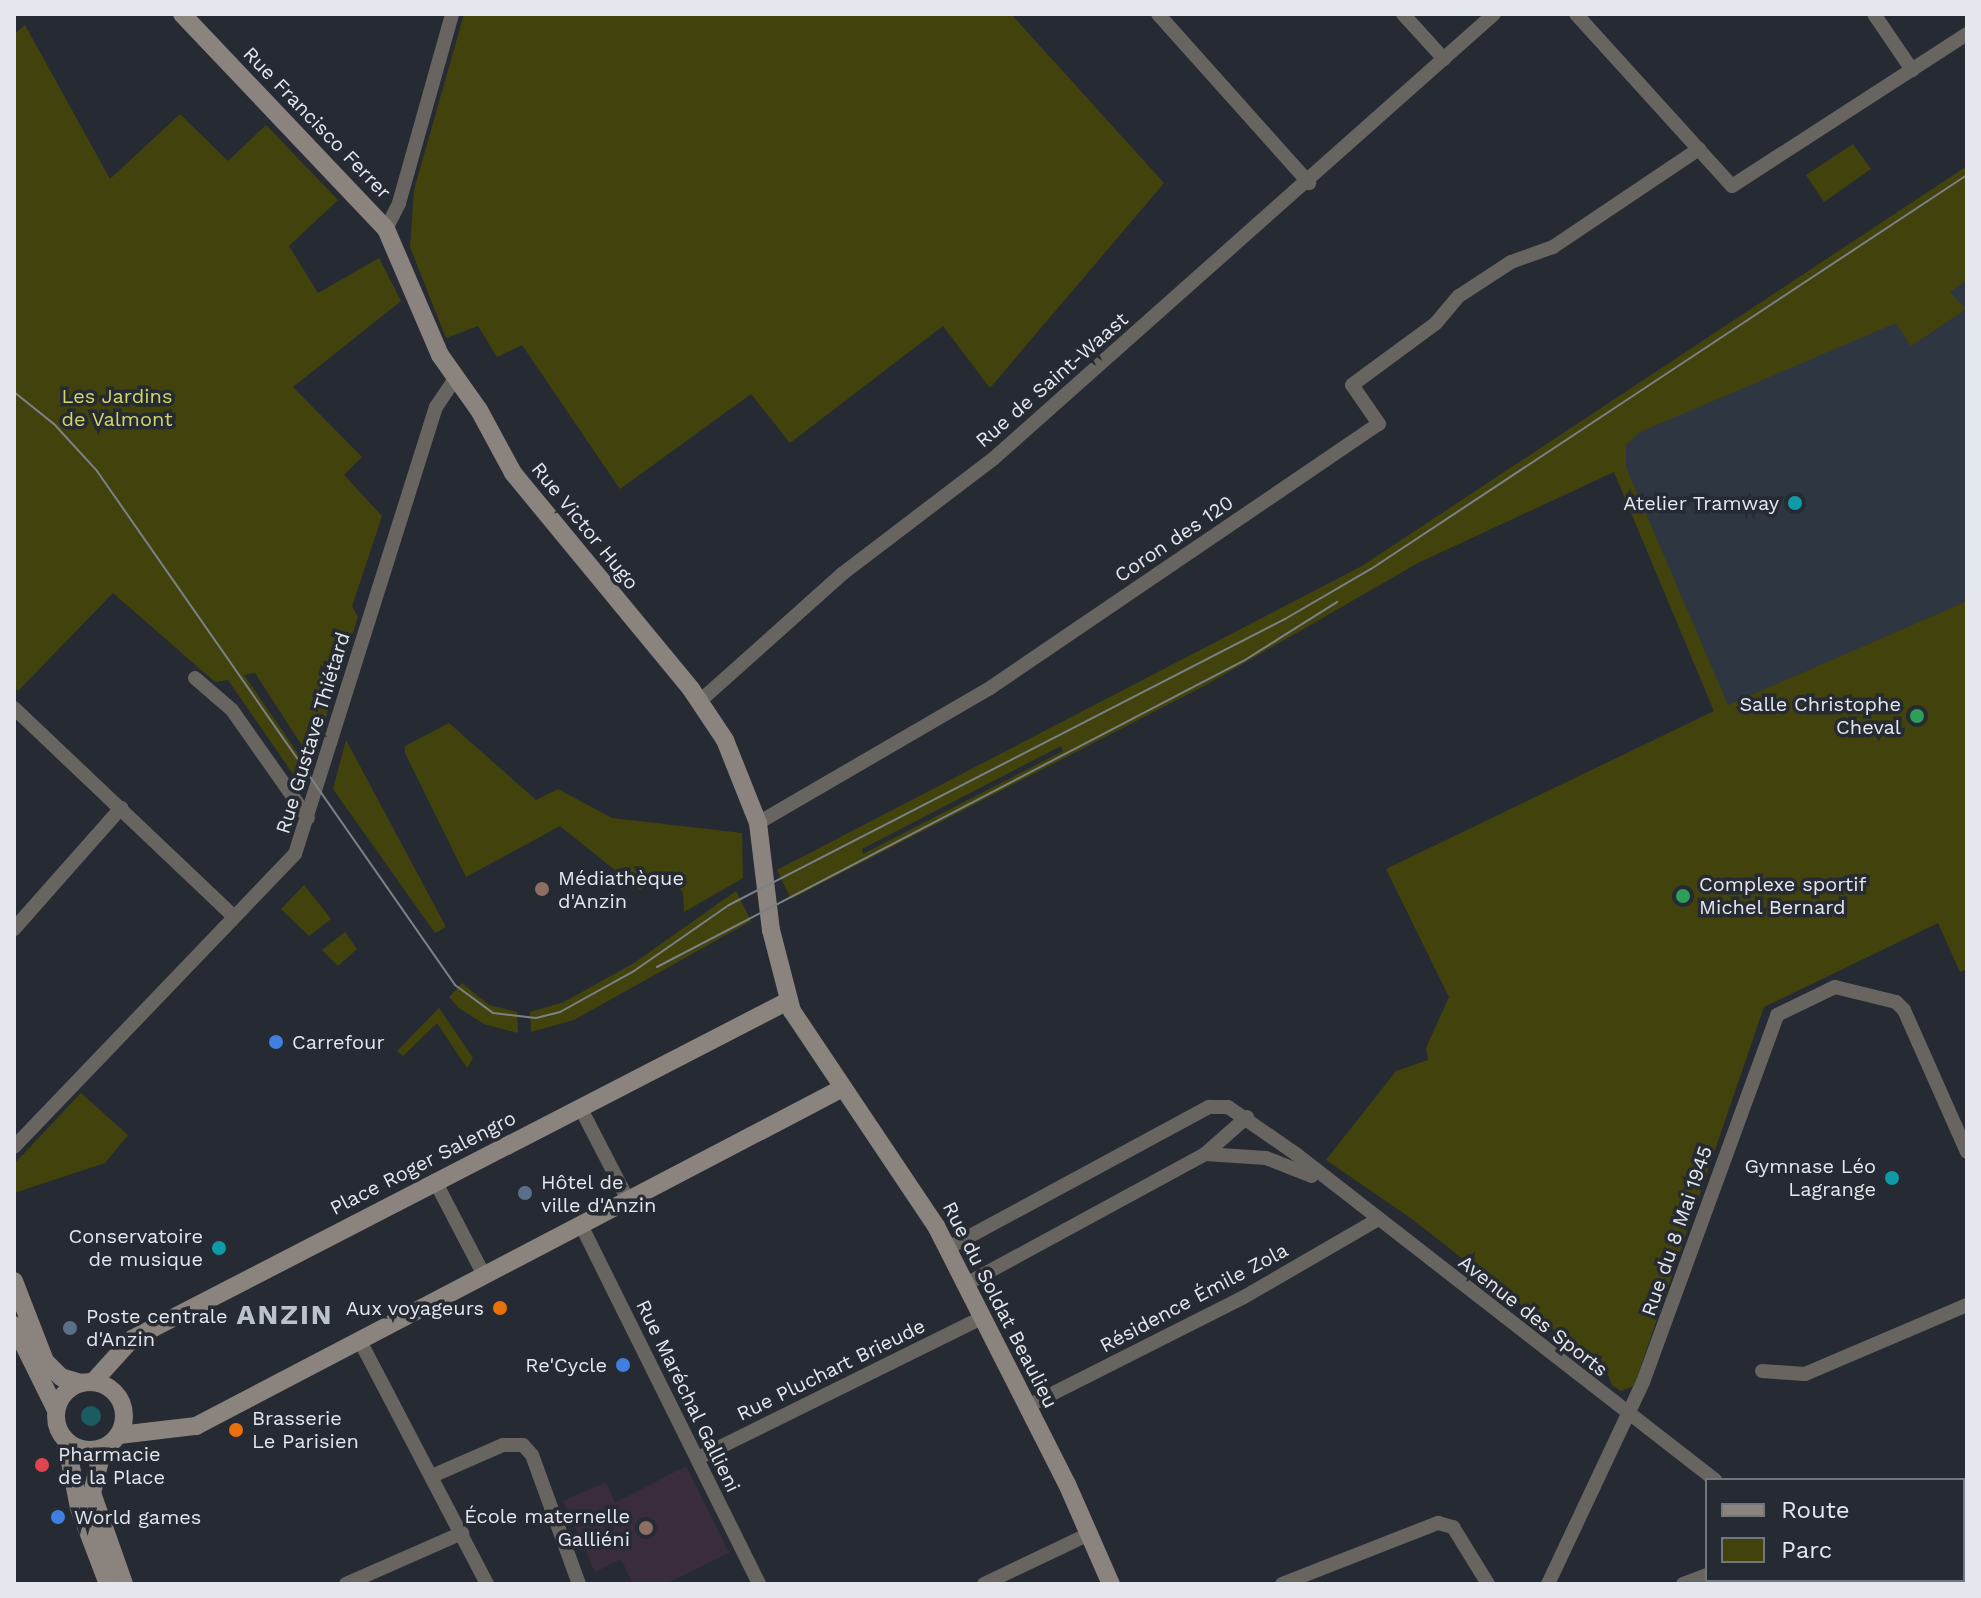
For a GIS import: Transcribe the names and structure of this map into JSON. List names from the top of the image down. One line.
{"streets":{"street":["Rue Francisco Ferrer","Rue de Saint-Waast","Rue Victor Hugo","Coron des 120","Rue Gustave Thiétard","Place Roger Salengro","Rue du 8 Mai 1945","Résidence Émile Zola","Rue du Soldat Beaulieu","Avenue des Sports","Rue Pluchart Brieude","Rue Maréchal Gallieni"]},"crossings":[["Rue Francisco Ferrer","Rue Victor Hugo"],["Rue de Saint-Waast","Rue Victor Hugo"],["Rue Victor Hugo","Coron des 120"],["Rue Victor Hugo","Rue Gustave Thiétard"],["Rue Victor Hugo","Rue du Soldat Beaulieu"],["Place Roger Salengro","Rue du Soldat Beaulieu"],["Rue du 8 Mai 1945","Avenue des Sports"],["Résidence Émile Zola","Rue du Soldat Beaulieu"],["Résidence Émile Zola","Avenue des Sports"],["Rue du Soldat Beaulieu","Avenue des Sports"],["Rue du Soldat Beaulieu","Rue Pluchart Brieude"],["Rue Pluchart Brieude","Rue Maréchal Gallieni"]],"districts":["ANZIN"],"parks":["Les Jardins de Valmont"],"places":["Atelier Tramway","Salle Christophe Cheval","Médiathèque d'Anzin","Complexe sportif Michel Bernard","Carrefour","Gymnase Léo Lagrange","Hôtel de ville d'Anzin","Conservatoire de musique","Aux voyageurs","Poste centrale d'Anzin","Re'Cycle","Brasserie Le Parisien","Pharmacie de la Place","World games","École maternelle Galliéni"],"legend":["Route","Parc"]}
